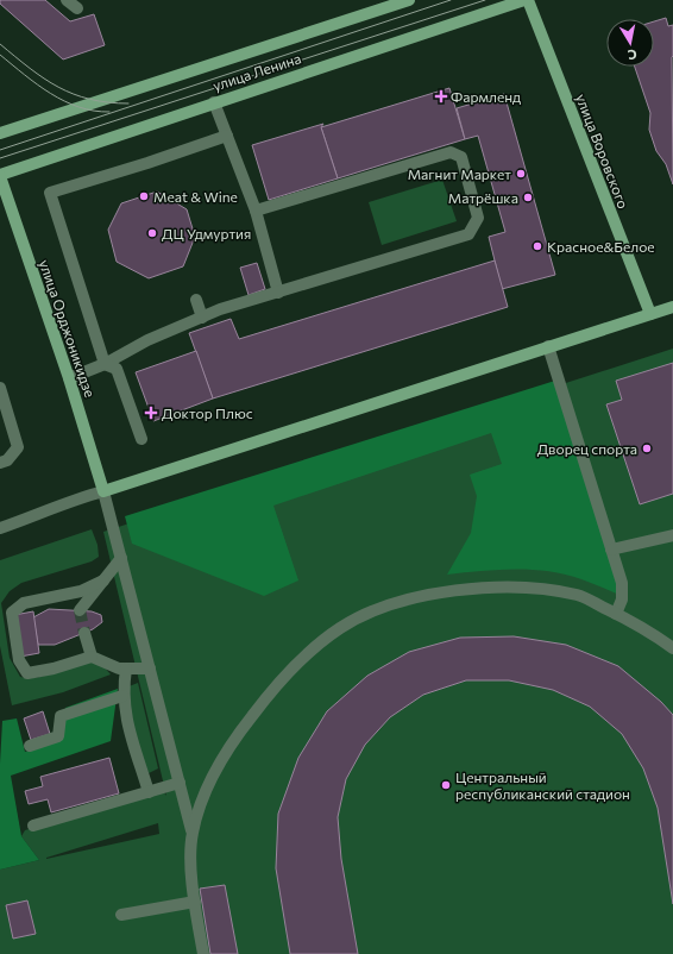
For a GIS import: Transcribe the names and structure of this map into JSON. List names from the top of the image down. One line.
{"streets":{"main road":["улица Ленина","улица Воровского","улица Орджоникидзе"]},"crossings":[["улица Ленина","улица Воровского"],["улица Ленина","улица Орджоникидзе"]],"places":{"health":["Фармленд","Доктор Плюс"],"other":["Магнит Маркет","Meat & Wine","Матрёшка","ДЦ Удмуртия","Красное&Белое","Дворец спорта","Центральный республиканский стадион"]},"north":"bottom"}
